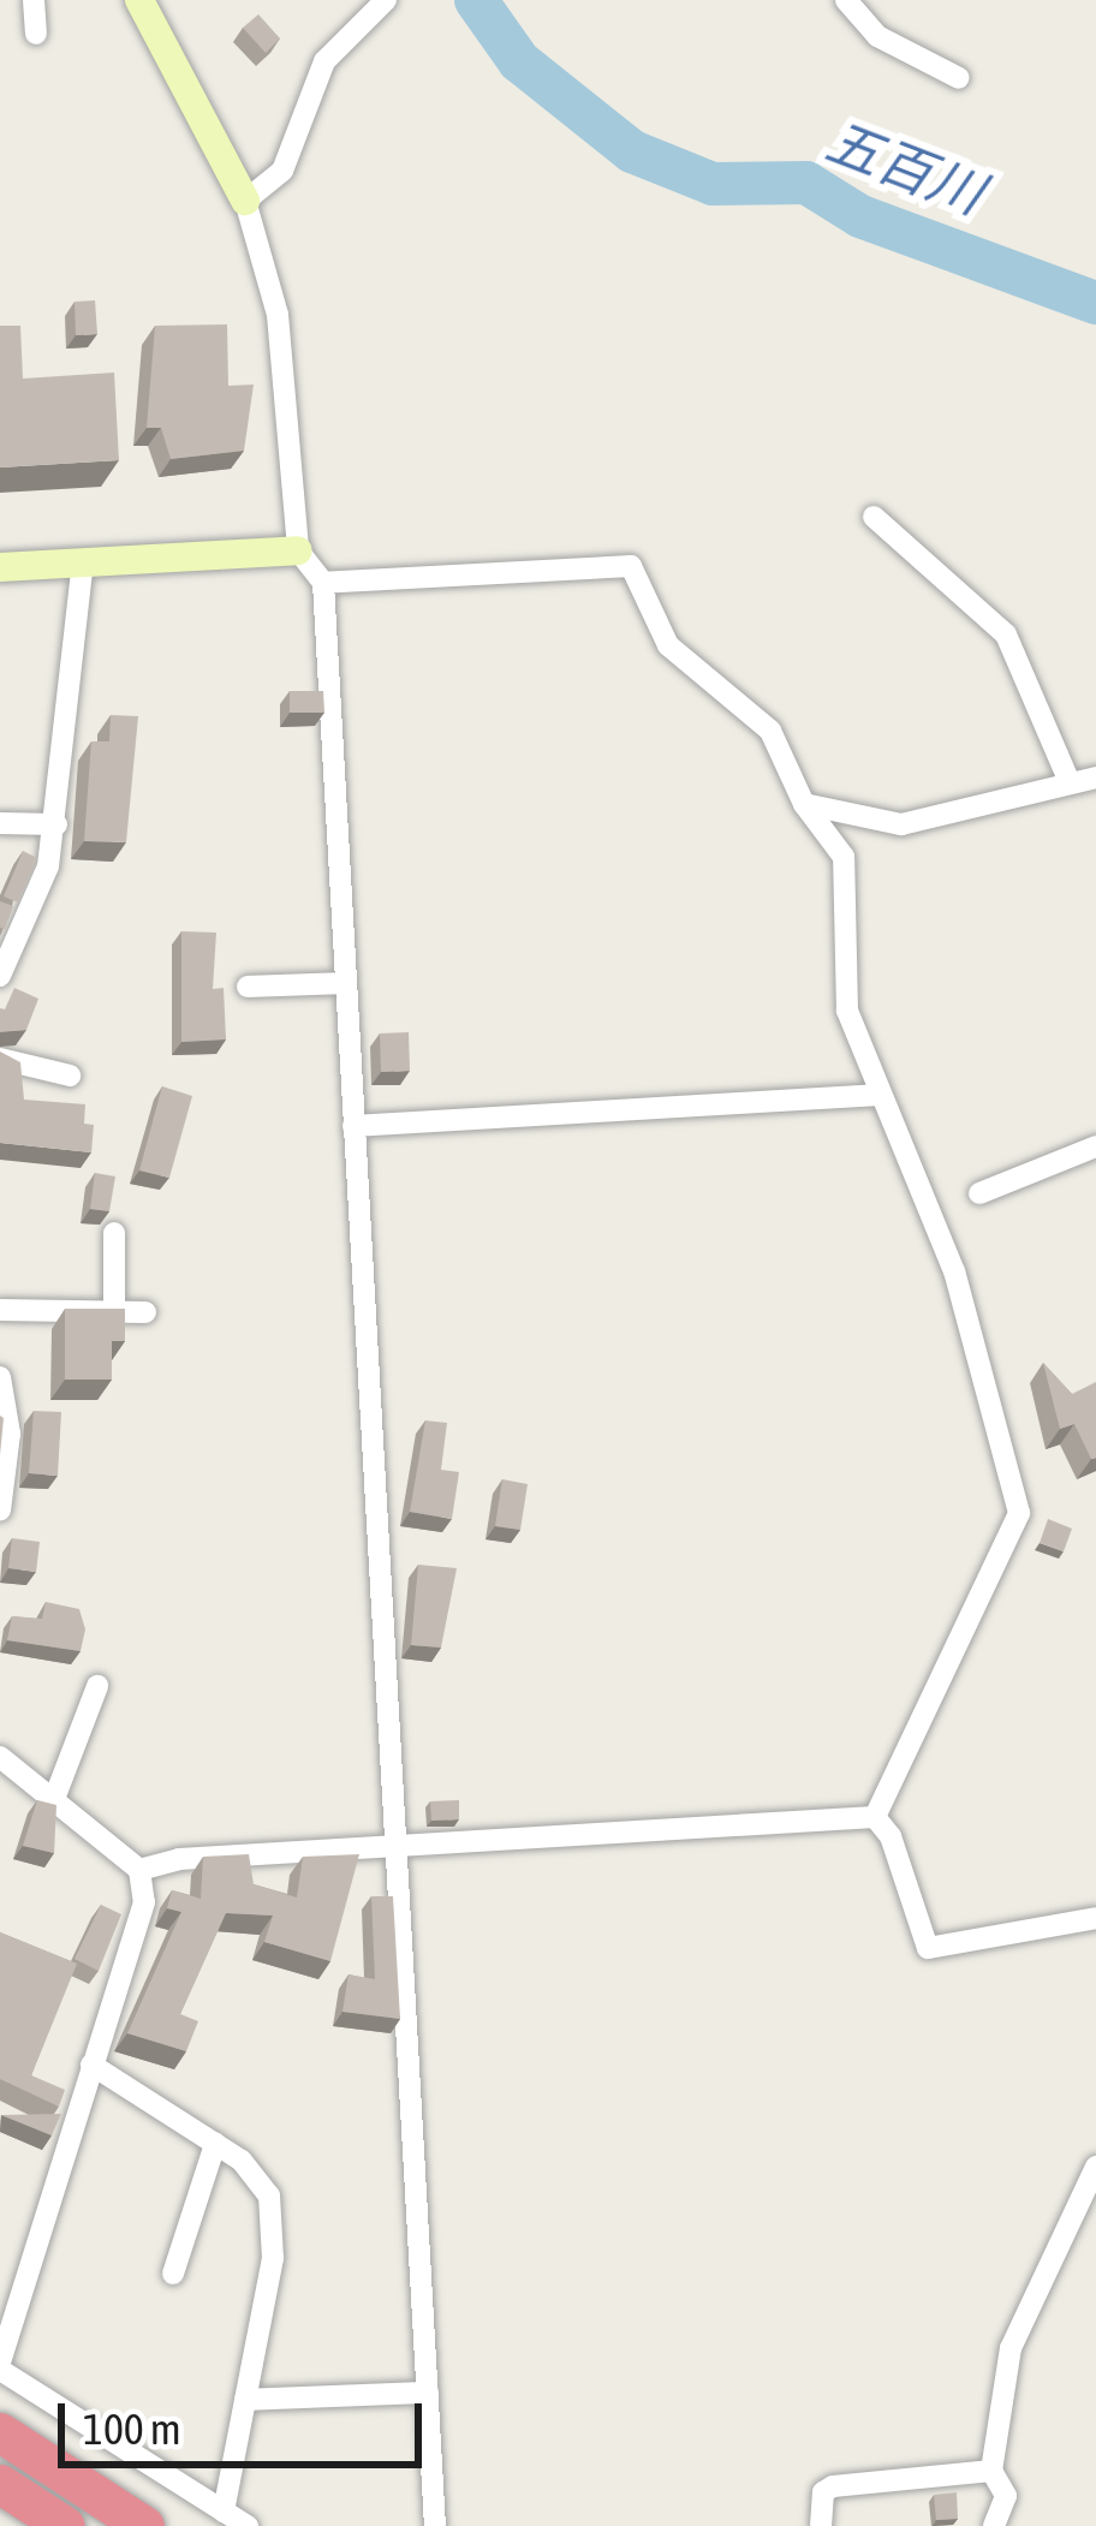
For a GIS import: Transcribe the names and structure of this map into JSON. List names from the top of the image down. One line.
{"water":["五百川"],"scale_bar":"100 m"}
